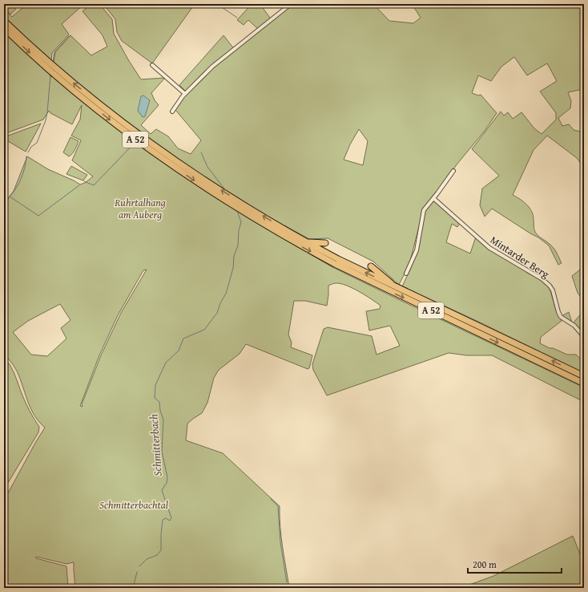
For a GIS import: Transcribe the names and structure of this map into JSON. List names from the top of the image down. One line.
{"streets":{"highway":["A 52"],"street":["Mintarder Berg"]},"water":["Schmitterbach"],"parks":["Ruhrtalhang am Auberg","Schmitterbachtal"],"scale_bar":"200 m"}
